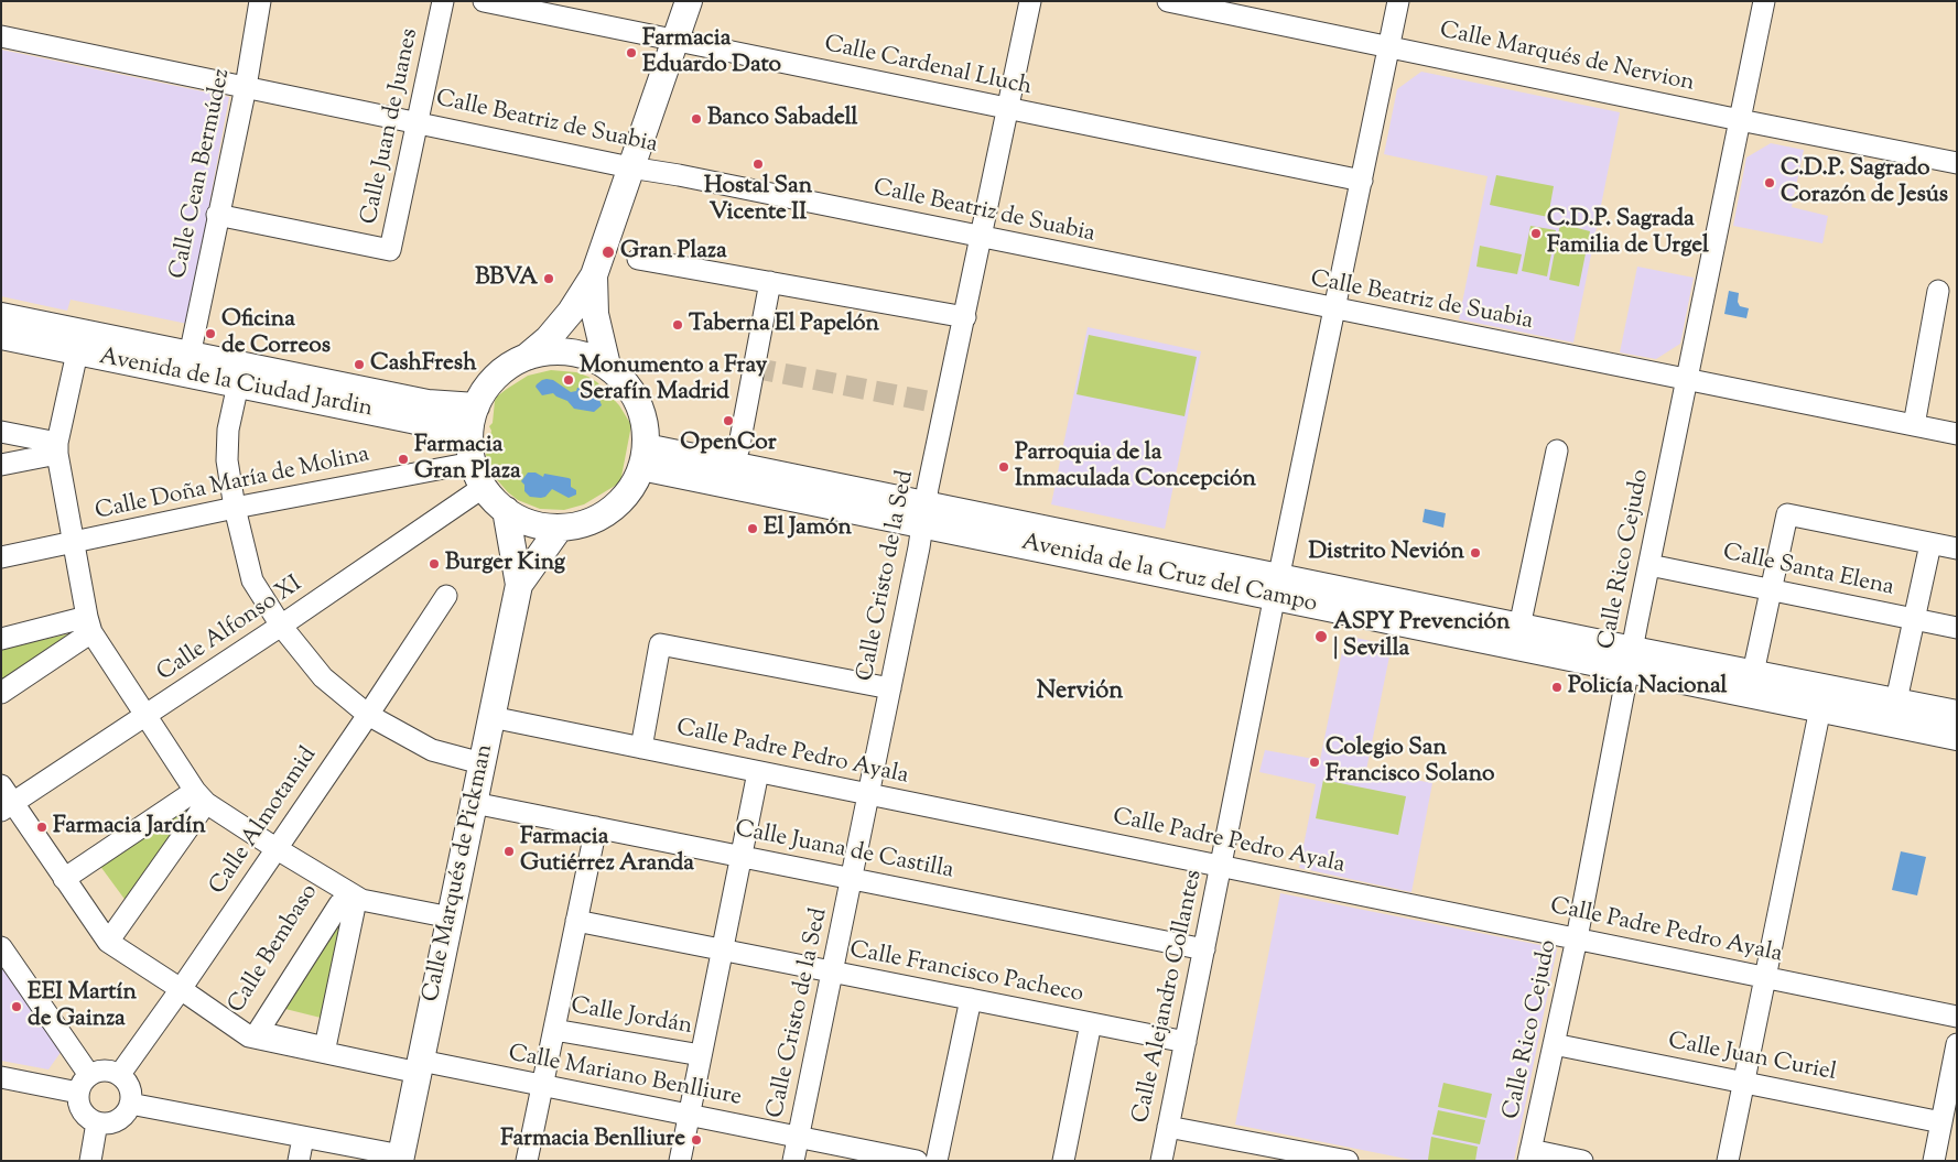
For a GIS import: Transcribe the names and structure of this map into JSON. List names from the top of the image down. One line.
{"streets":{"main road":["Avenida de la Ciudad Jardin","Avenida de la Cruz del Campo","Calle Marqués de Pickman"],"street":["Calle Marqués de Nervion","Calle Cardenal Lluch","Calle Beatriz de Suabia","Calle Juan de Juanes","Calle Cean Bermúdez","Calle Doña María de Molina","Calle Rico Cejudo","Calle Santa Elena","Calle Cristo de la Sed","Calle Alfonso XI","Calle Padre Pedro Ayala","Calle Almotamid","Calle Juana de Castilla","Calle Bembaso","Calle Francisco Pacheco","Calle Alejandro Collantes","Calle Jordán","Calle Juan Curiel","Calle Mariano Benlliure"]},"crossings":[["Calle Marqués de Nervion","Calle Rico Cejudo"],["Calle Marqués de Nervion","Calle Alejandro Collantes"],["Calle Cardenal Lluch","Calle Cristo de la Sed"],["Calle Cardenal Lluch","Calle Alejandro Collantes"],["Calle Beatriz de Suabia","Calle Juan de Juanes"],["Calle Beatriz de Suabia","Calle Cean Bermúdez"],["Calle Beatriz de Suabia","Calle Rico Cejudo"],["Calle Beatriz de Suabia","Calle Cristo de la Sed"],["Calle Beatriz de Suabia","Calle Alejandro Collantes"],["Calle Juan de Juanes","Calle Cean Bermúdez"],["Calle Cean Bermúdez","Avenida de la Ciudad Jardin"],["Avenida de la Ciudad Jardin","Calle Doña María de Molina"],["Avenida de la Ciudad Jardin","Avenida de la Cruz del Campo"],["Avenida de la Ciudad Jardin","Calle Alfonso XI"],["Calle Doña María de Molina","Avenida de la Cruz del Campo"],["Calle Doña María de Molina","Calle Alfonso XI"],["Calle Rico Cejudo","Calle Santa Elena"],["Calle Rico Cejudo","Avenida de la Cruz del Campo"],["Calle Rico Cejudo","Calle Padre Pedro Ayala"],["Calle Rico Cejudo","Calle Juan Curiel"],["Avenida de la Cruz del Campo","Calle Cristo de la Sed"],["Avenida de la Cruz del Campo","Calle Alfonso XI"],["Avenida de la Cruz del Campo","Calle Alejandro Collantes"],["Calle Cristo de la Sed","Calle Padre Pedro Ayala"],["Calle Cristo de la Sed","Calle Juana de Castilla"],["Calle Cristo de la Sed","Calle Francisco Pacheco"],["Calle Cristo de la Sed","Calle Mariano Benlliure"],["Calle Padre Pedro Ayala","Calle Marqués de Pickman"],["Calle Padre Pedro Ayala","Calle Alejandro Collantes"],["Calle Juana de Castilla","Calle Marqués de Pickman"],["Calle Juana de Castilla","Calle Alejandro Collantes"],["Calle Marqués de Pickman","Calle Mariano Benlliure"],["Calle Bembaso","Calle Mariano Benlliure"],["Calle Francisco Pacheco","Calle Alejandro Collantes"]],"districts":["Nervión"],"places":["Farmacia Eduardo Dato","Banco Sabadell","Hostal San Vicente II","C.D.P. Sagrado Corazón de Jesús","C.D.P. Sagrada Familia de Urgel","Gran Plaza","BBVA","Taberna El Papelón","Oficina de Correos","CashFresh","Monumento a Fray Serafín Madrid","OpenCor","Farmacia Gran Plaza","Parroquia de la Inmaculada Concepción","El Jamón","Distrito Nevión","Burger King","ASPY Prevención | Sevilla","Policía Nacional","Colegio San Francisco Solano","Farmacia Jardín","Farmacia Gutiérrez Aranda","EEI Martín de Gainza","Farmacia Benlliure"]}
